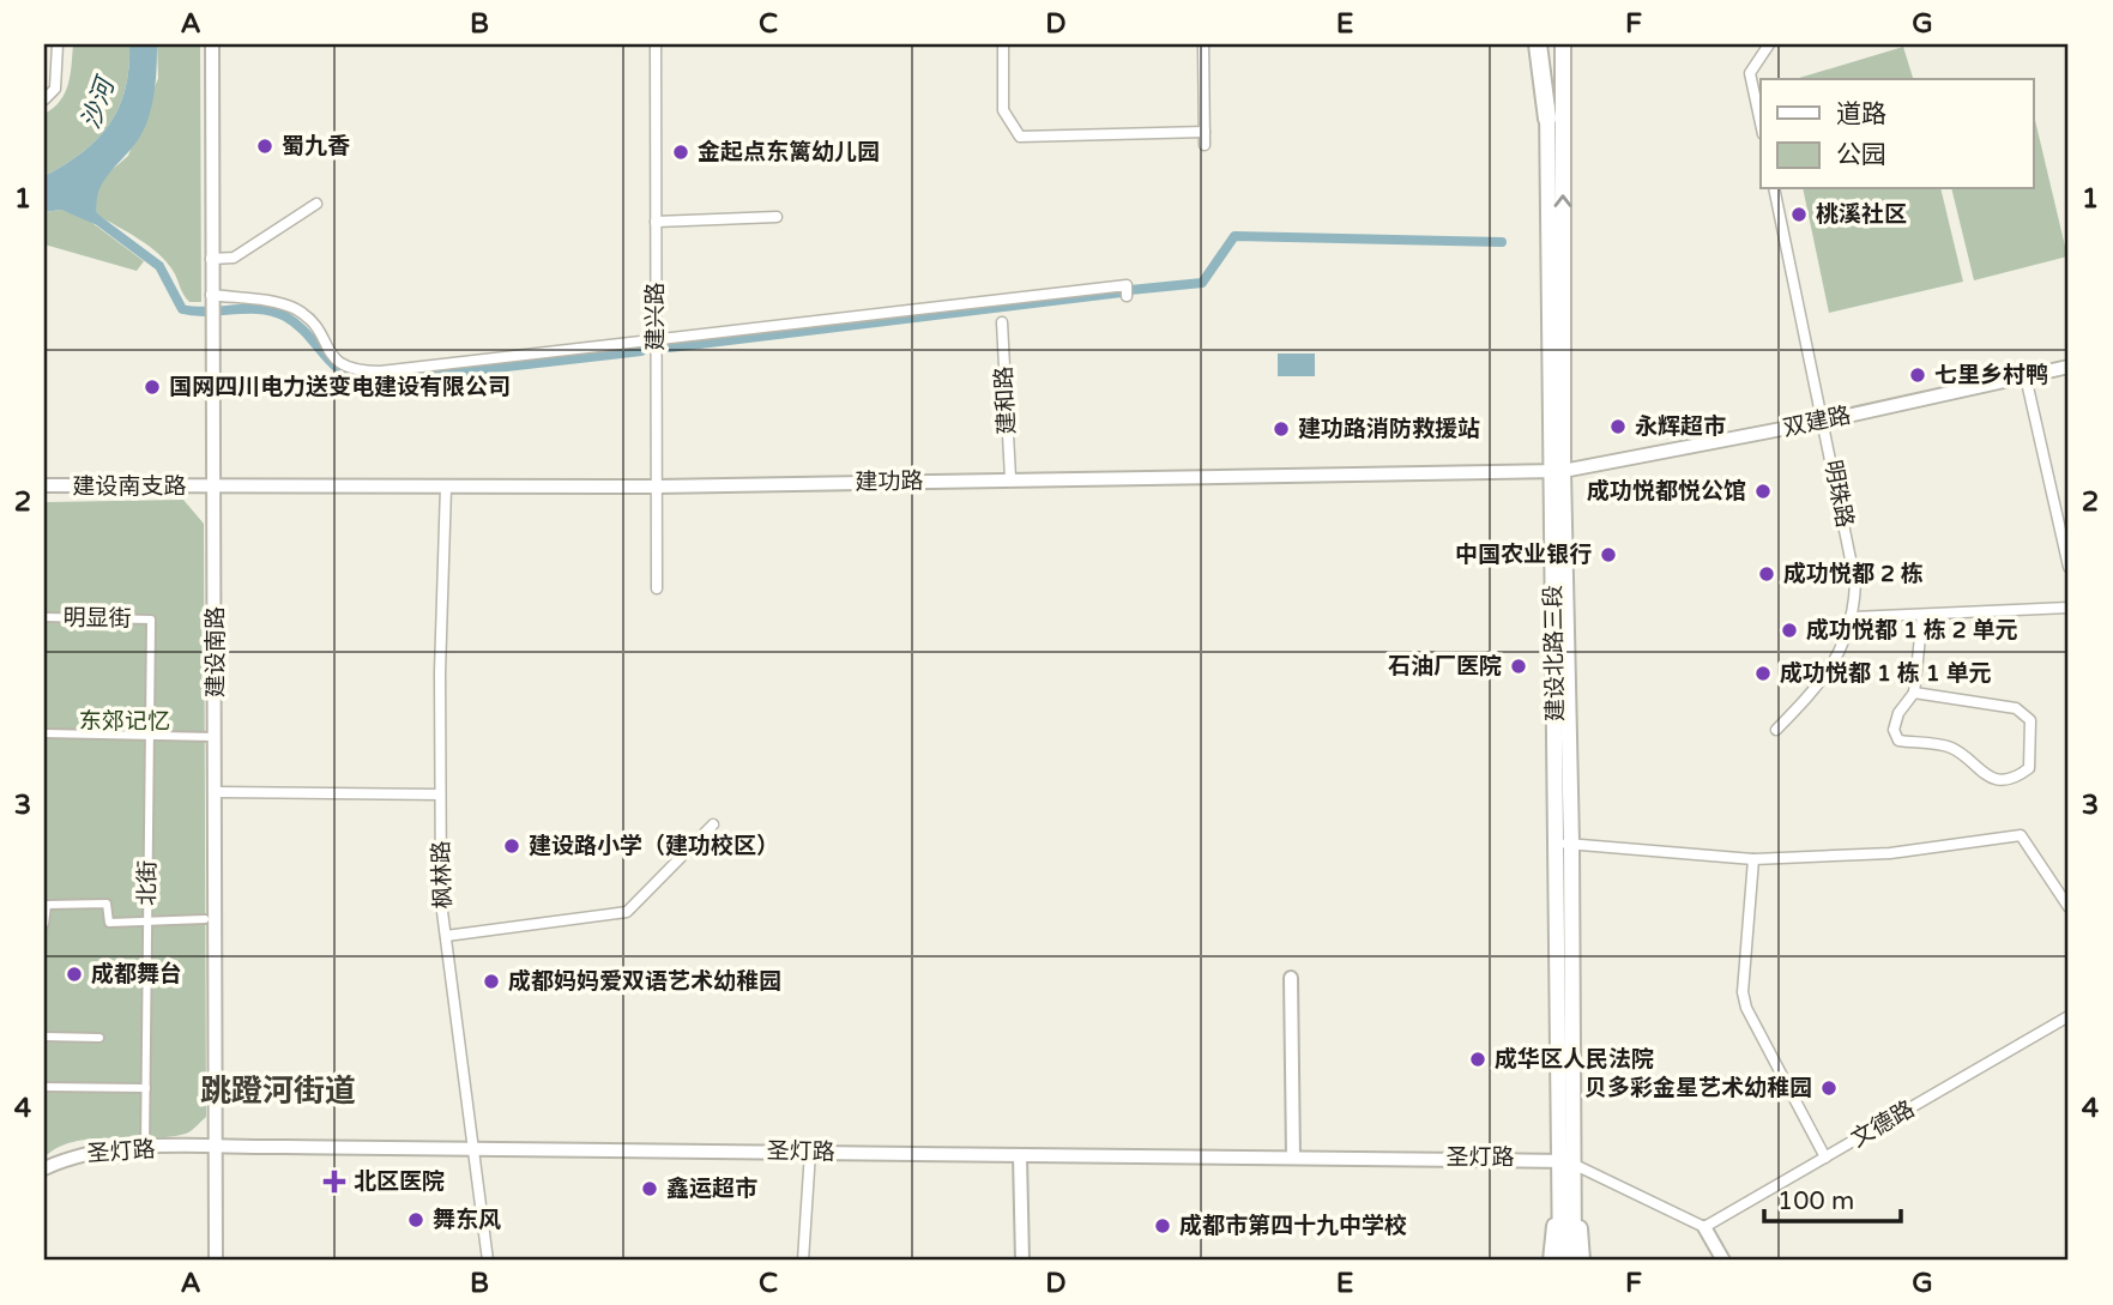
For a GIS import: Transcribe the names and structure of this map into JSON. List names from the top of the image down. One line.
{"streets":{"main road":["建设北路三段"],"street":["建兴路","建和路","双建路","建功路","建设南支路","明珠路","明显街","建设南路","枫林路","北街","文德路","圣灯路"]},"crossings":[["建兴路","建功路"],["建和路","建功路"],["双建路","建功路"],["双建路","明珠路"],["双建路","建设北路三段"],["建功路","建设南支路"],["建功路","建设南路"],["建功路","建设北路三段"],["建功路","枫林路"],["建设南支路","建设南路"],["明显街","北街"],["建设南路","圣灯路"],["建设北路三段","圣灯路"],["枫林路","圣灯路"],["北街","圣灯路"]],"districts":["跳蹬河街道"],"water":["沙河"],"parks":["东郊记忆"],"places":{"other":["蜀九香","金起点东篱幼儿园","桃溪社区","七里乡村鸭","国网四川电力送变电建设有限公司","永辉超市","建功路消防救援站","成功悦都悦公馆","中国农业银行","成功悦都 2 栋","成功悦都 1 栋 2 单元","石油厂医院","成功悦都 1 栋 1 单元","建设路小学（建功校区）","成都舞台","成都妈妈爱双语艺术幼稚园","成华区人民法院","贝多彩金星艺术幼稚园","鑫运超市","舞东风","成都市第四十九中学校"],"health":["北区医院"]},"legend":["道路","公园"],"scale_bar":"100 m","grid":{"columns":["A","B","C","D","E","F","G"],"rows":["1","2","3","4"]}}
